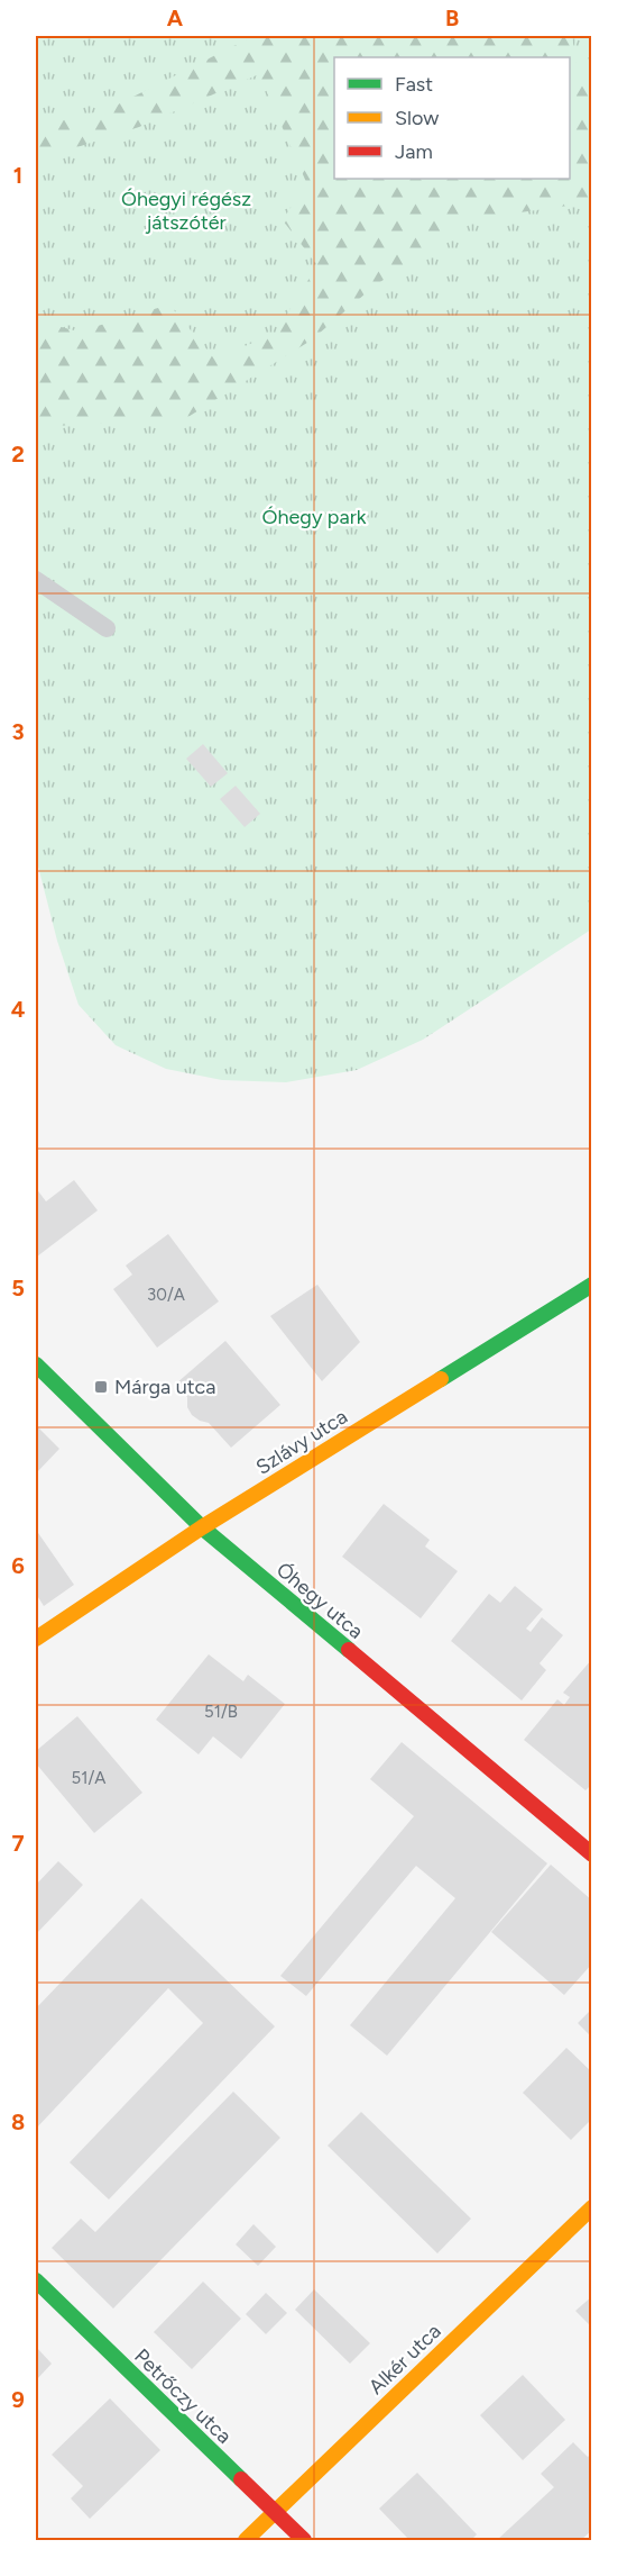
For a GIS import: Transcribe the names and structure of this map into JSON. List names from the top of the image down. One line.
{"streets":{"street":["Szlávy utca","Óhegy utca","Alkér utca","Petrőczy utca"]},"crossings":[["Szlávy utca","Óhegy utca"],["Alkér utca","Petrőczy utca"]],"parks":["Óhegyi régész játszótér","Óhegy park"],"places":{"transit":["Márga utca"]},"house_numbers":["30/A","51/B","51/A"],"legend":["Fast","Slow","Jam"],"grid":{"columns":["A","B"],"rows":["1","2","3","4","5","6","7","8","9"]}}
